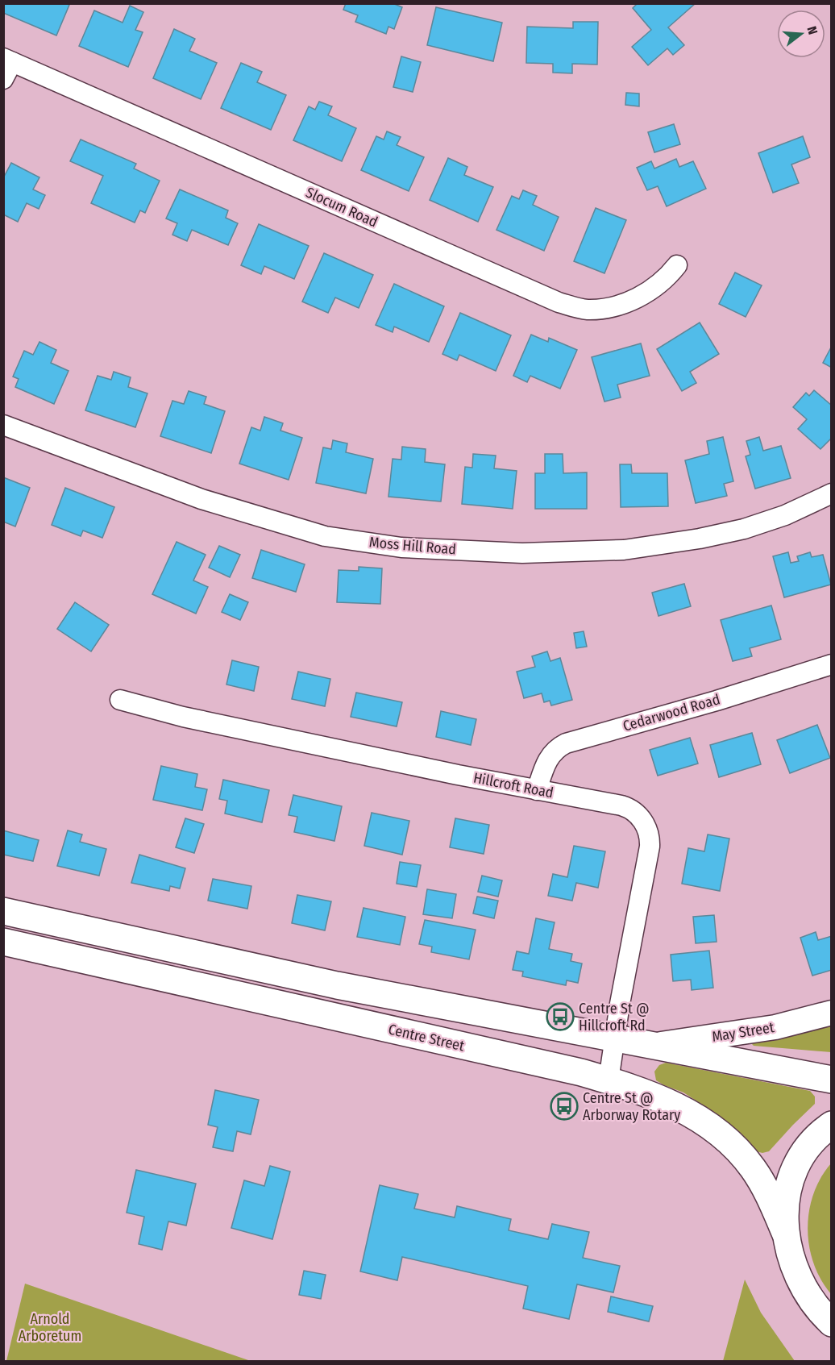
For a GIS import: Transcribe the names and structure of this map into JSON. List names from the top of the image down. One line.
{"streets":{"highway":["Centre Street"],"street":["Slocum Road","Moss Hill Road","Cedarwood Road","Hillcroft Road","May Street"]},"crossings":[["Cedarwood Road","Hillcroft Road"],["Hillcroft Road","Centre Street"]],"parks":["Arnold Arboretum"],"places":{"bus stop":["Centre St @ Hillcroft Rd","Centre St @ Arborway Rotary"]},"north":"right"}
